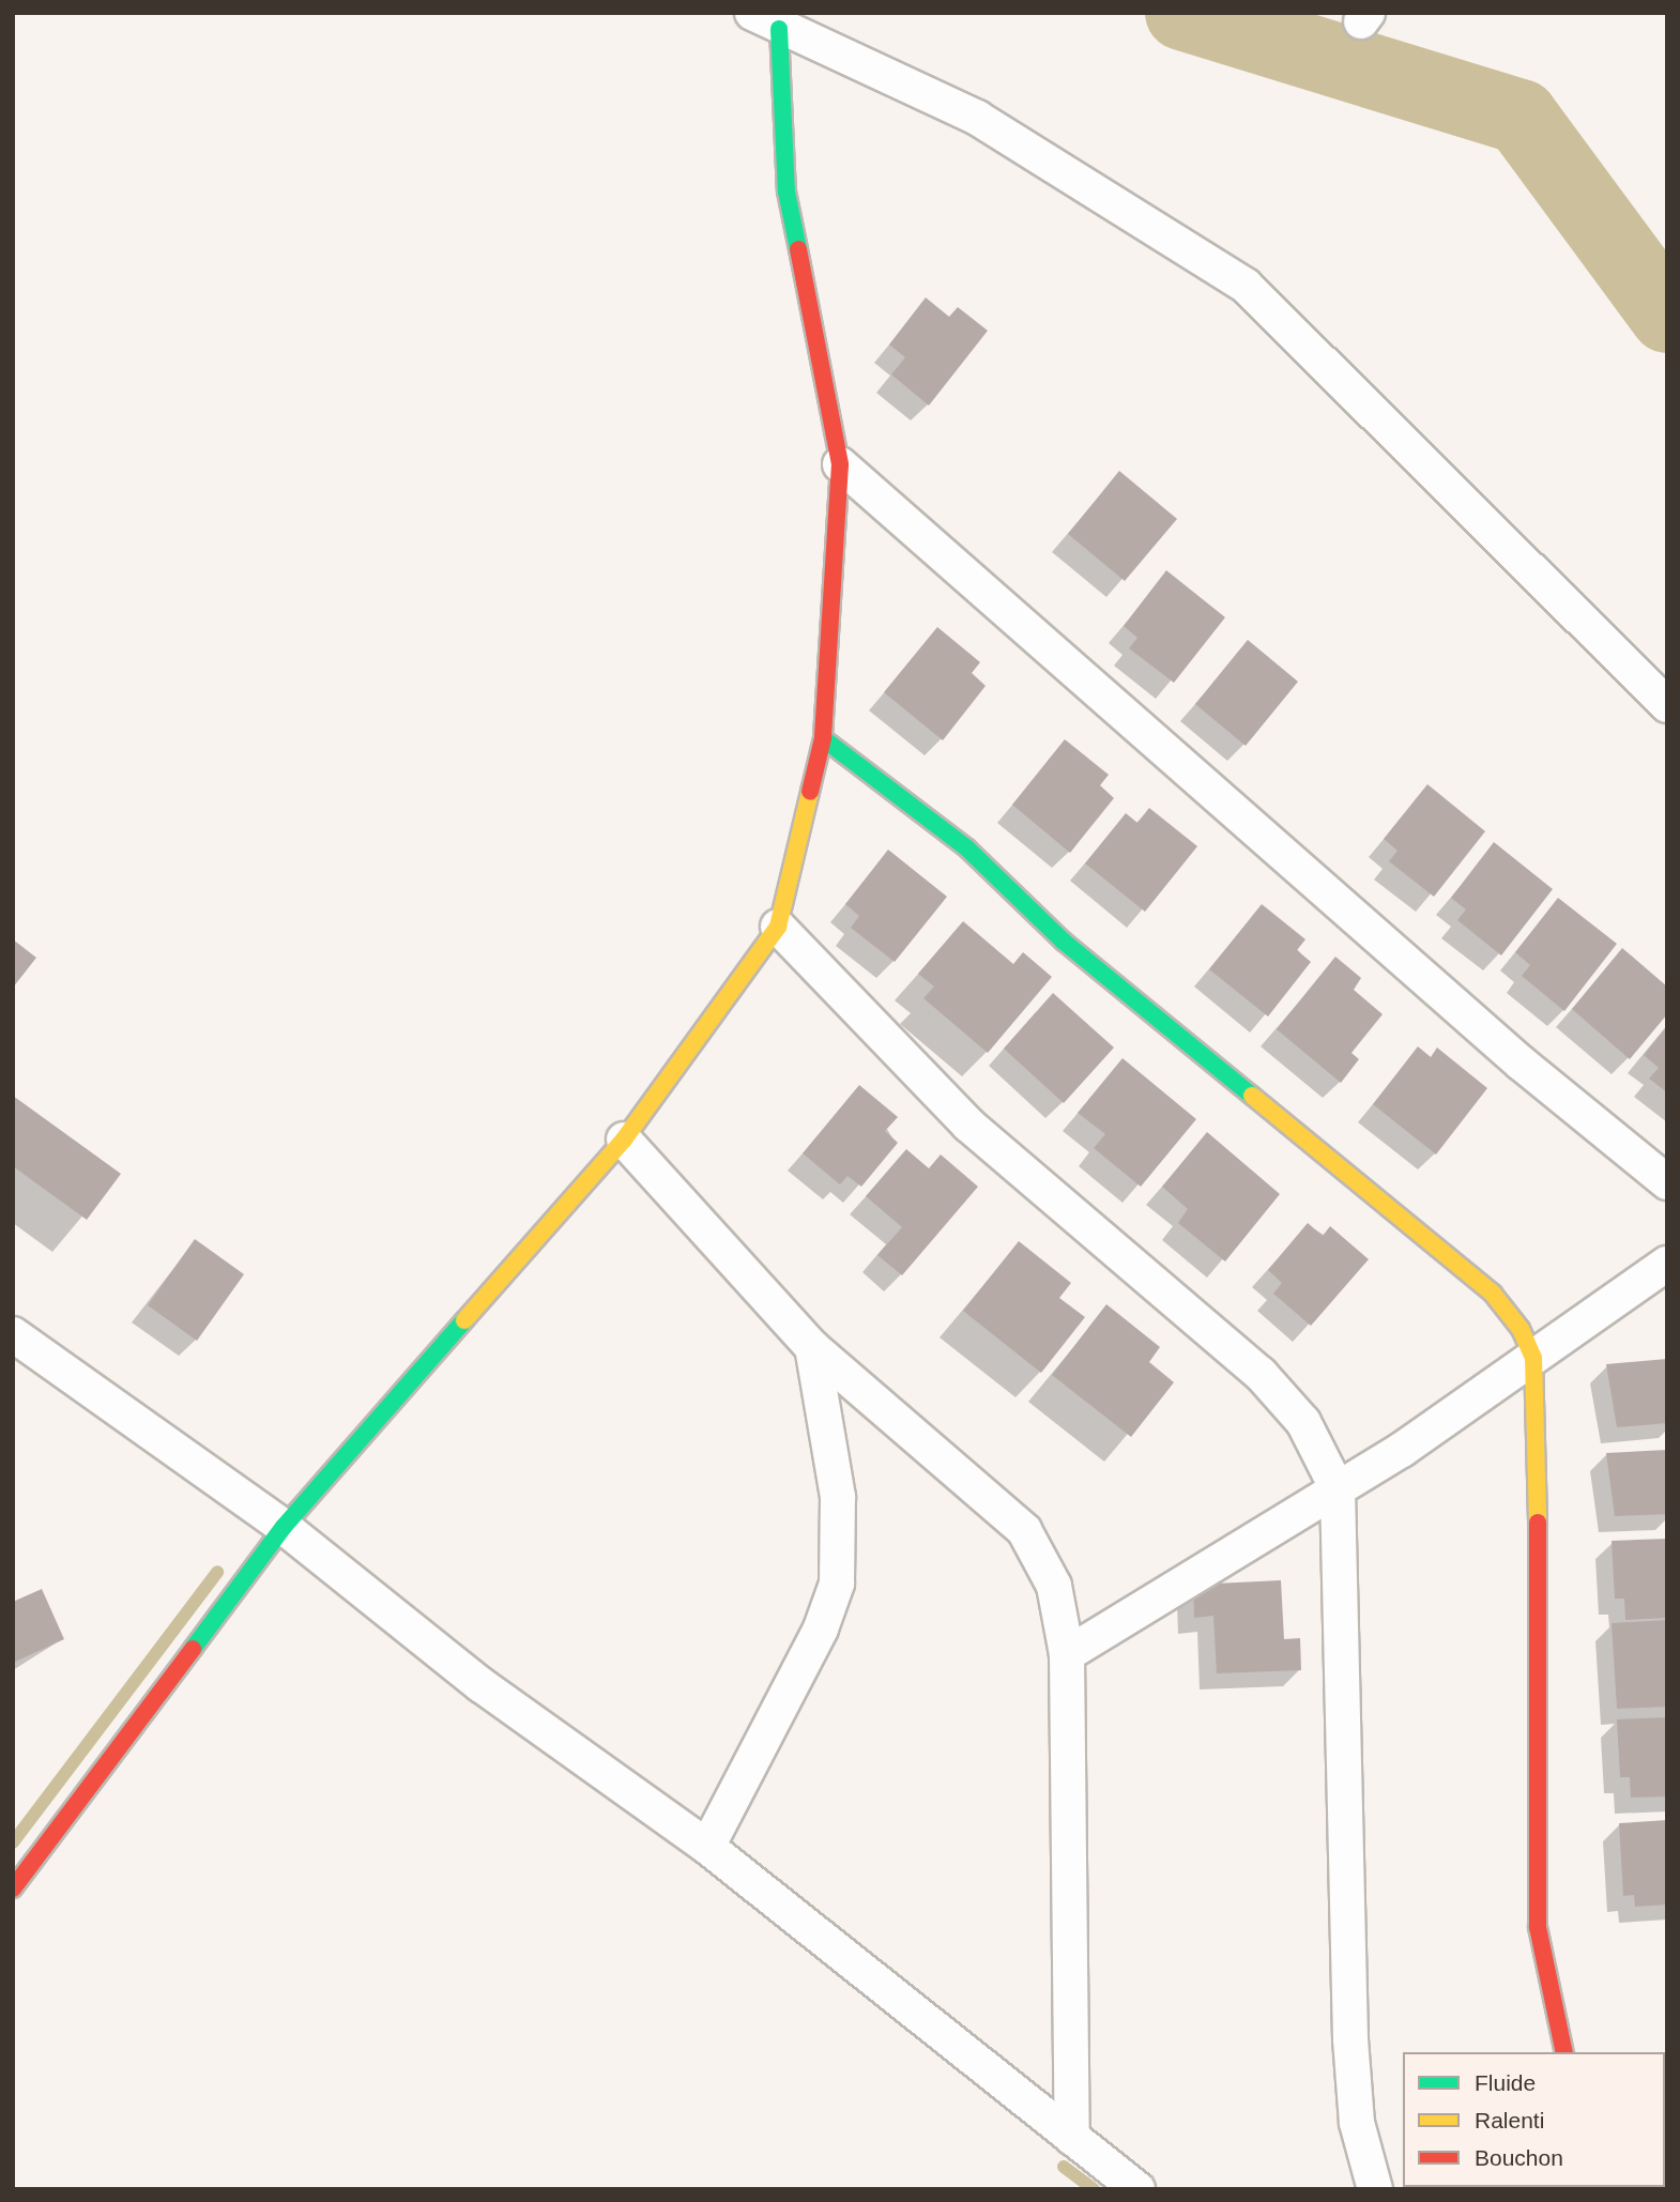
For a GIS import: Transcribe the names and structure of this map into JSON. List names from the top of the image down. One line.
{"legend":["Fluide","Ralenti","Bouchon"]}
